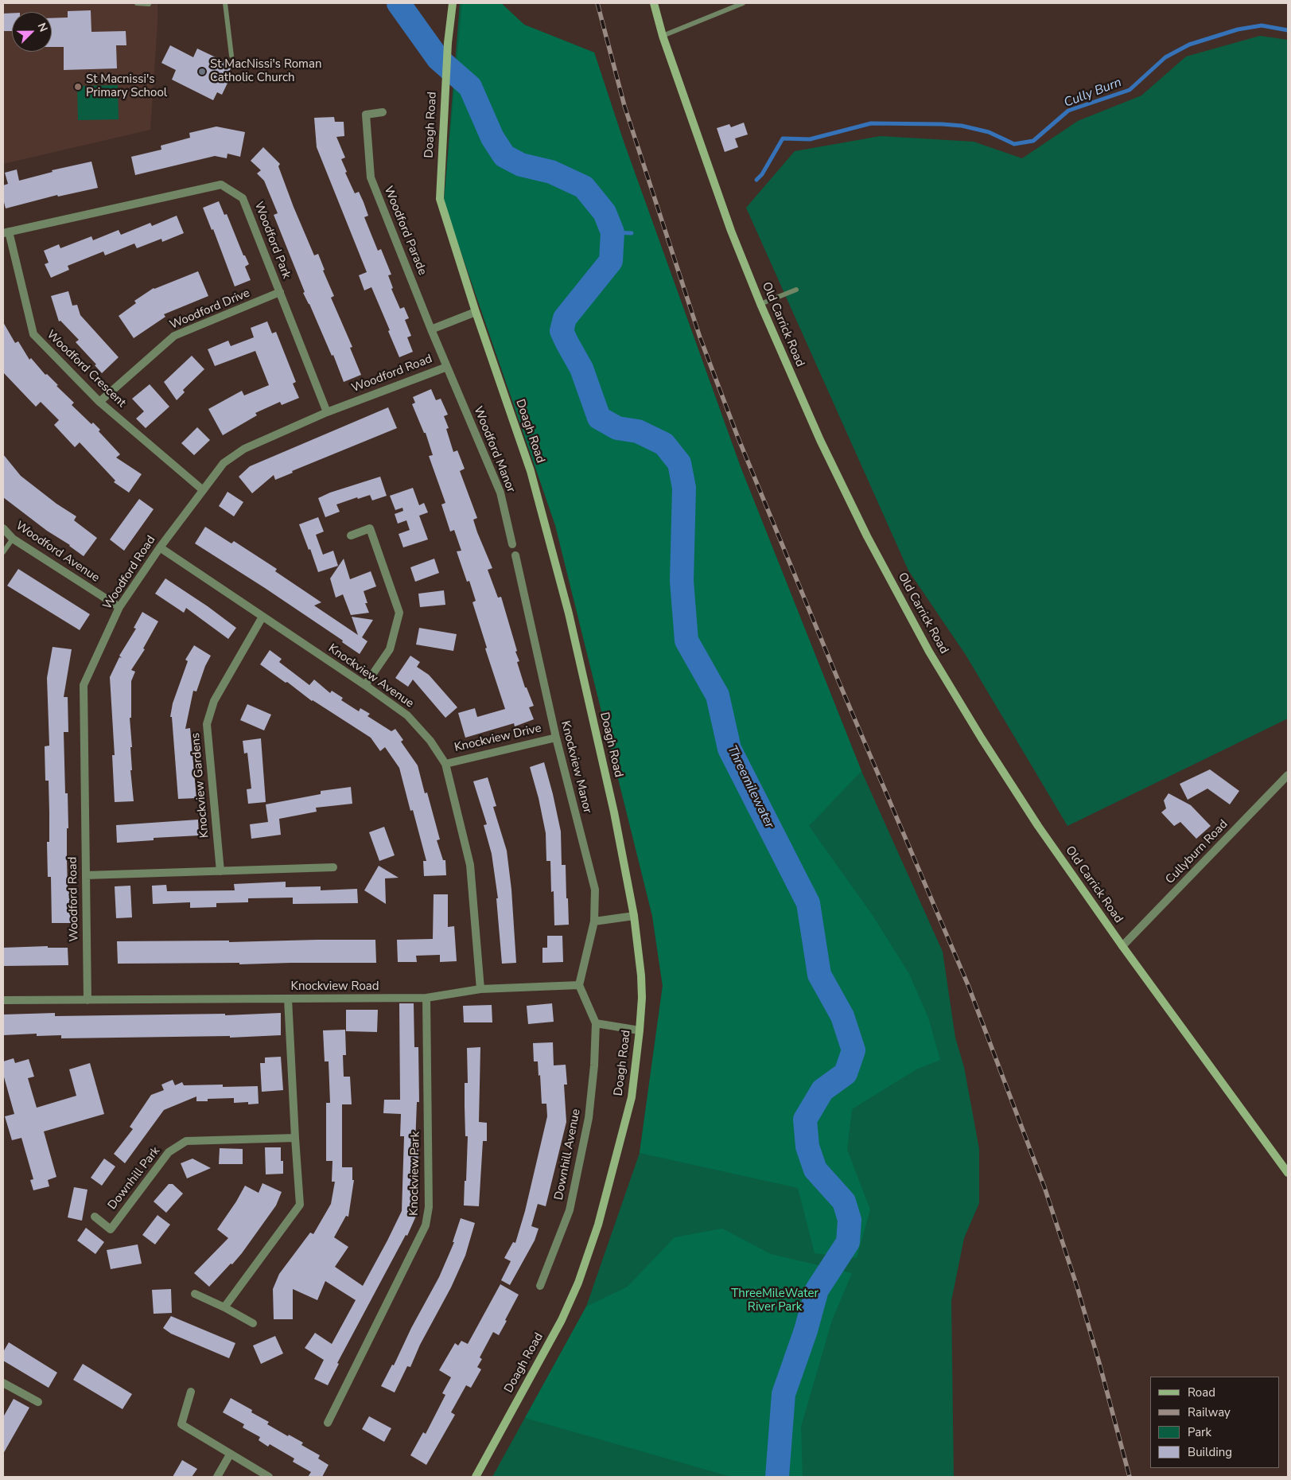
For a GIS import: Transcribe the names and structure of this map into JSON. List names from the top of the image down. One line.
{"streets":{"main road":["Doagh Road","Old Carrick Road"],"street":["Woodford Parade","Woodford Park","Woodford Drive","Woodford Crescent","Woodford Road","Woodford Manor","Woodford Avenue","Knockview Avenue","Knockview Drive","Knockview Manor","Knockview Gardens","Cullyburn Road","Knockview Road","Downhill Avenue","Knockview Park","Downhill Park"]},"crossings":[["Woodford Parade","Woodford Road"],["Woodford Parade","Woodford Manor"],["Woodford Park","Woodford Drive"],["Woodford Park","Woodford Crescent"],["Woodford Park","Woodford Road"],["Woodford Drive","Woodford Crescent"],["Old Carrick Road","Cullyburn Road"],["Woodford Crescent","Woodford Road"],["Woodford Road","Woodford Manor"],["Woodford Road","Woodford Avenue"],["Woodford Road","Knockview Avenue"],["Woodford Road","Knockview Road"],["Knockview Avenue","Knockview Drive"],["Knockview Avenue","Knockview Gardens"],["Knockview Avenue","Knockview Road"],["Knockview Drive","Knockview Manor"],["Knockview Manor","Knockview Road"],["Knockview Road","Knockview Park"]],"water":["Cully Burn","Threemilewater"],"parks":["ThreeMileWater River Park"],"places":["St MacNissi's Roman Catholic Church","St Macnissi's Primary School"],"legend":["Road","Railway","Park","Building"],"north":"top right"}
